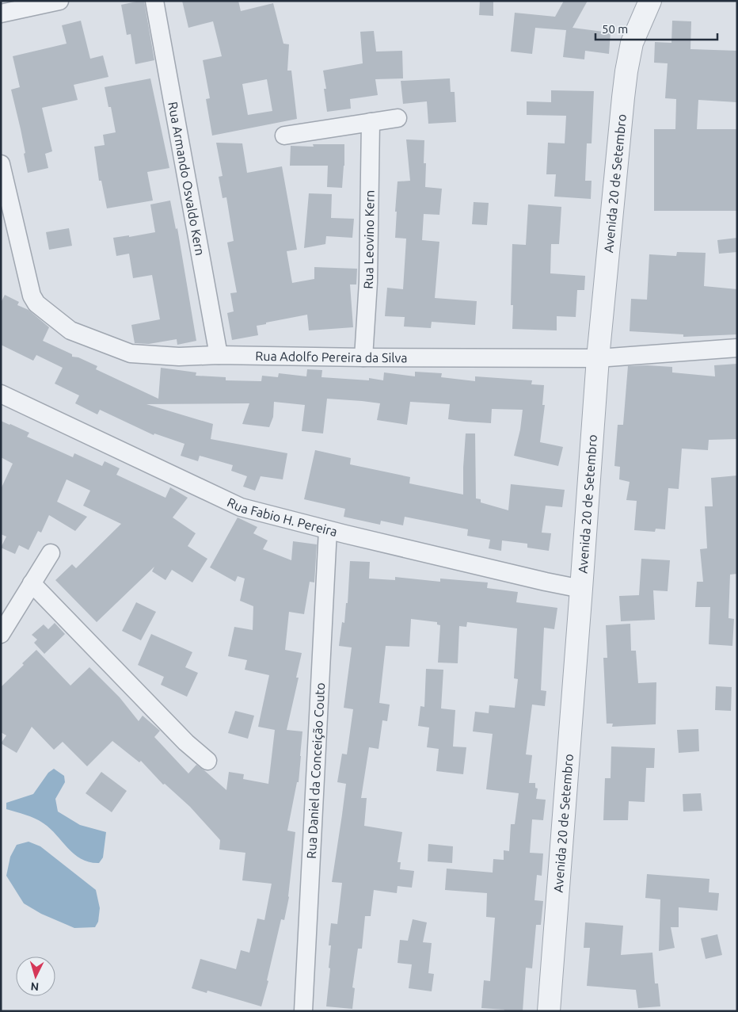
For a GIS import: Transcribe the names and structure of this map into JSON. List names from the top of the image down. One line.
{"streets":{"street":["Rua Armando Osvaldo Kern","Avenida 20 de Setembro","Rua Leovino Kern","Rua Adolfo Pereira da Silva","Rua Fabio H. Pereira","Rua Daniel da Conceição Couto"]},"crossings":[["Rua Armando Osvaldo Kern","Rua Adolfo Pereira da Silva"],["Avenida 20 de Setembro","Rua Adolfo Pereira da Silva"],["Avenida 20 de Setembro","Rua Fabio H. Pereira"],["Rua Leovino Kern","Rua Adolfo Pereira da Silva"],["Rua Fabio H. Pereira","Rua Daniel da Conceição Couto"]],"scale_bar":"50 m","north":"bottom"}
